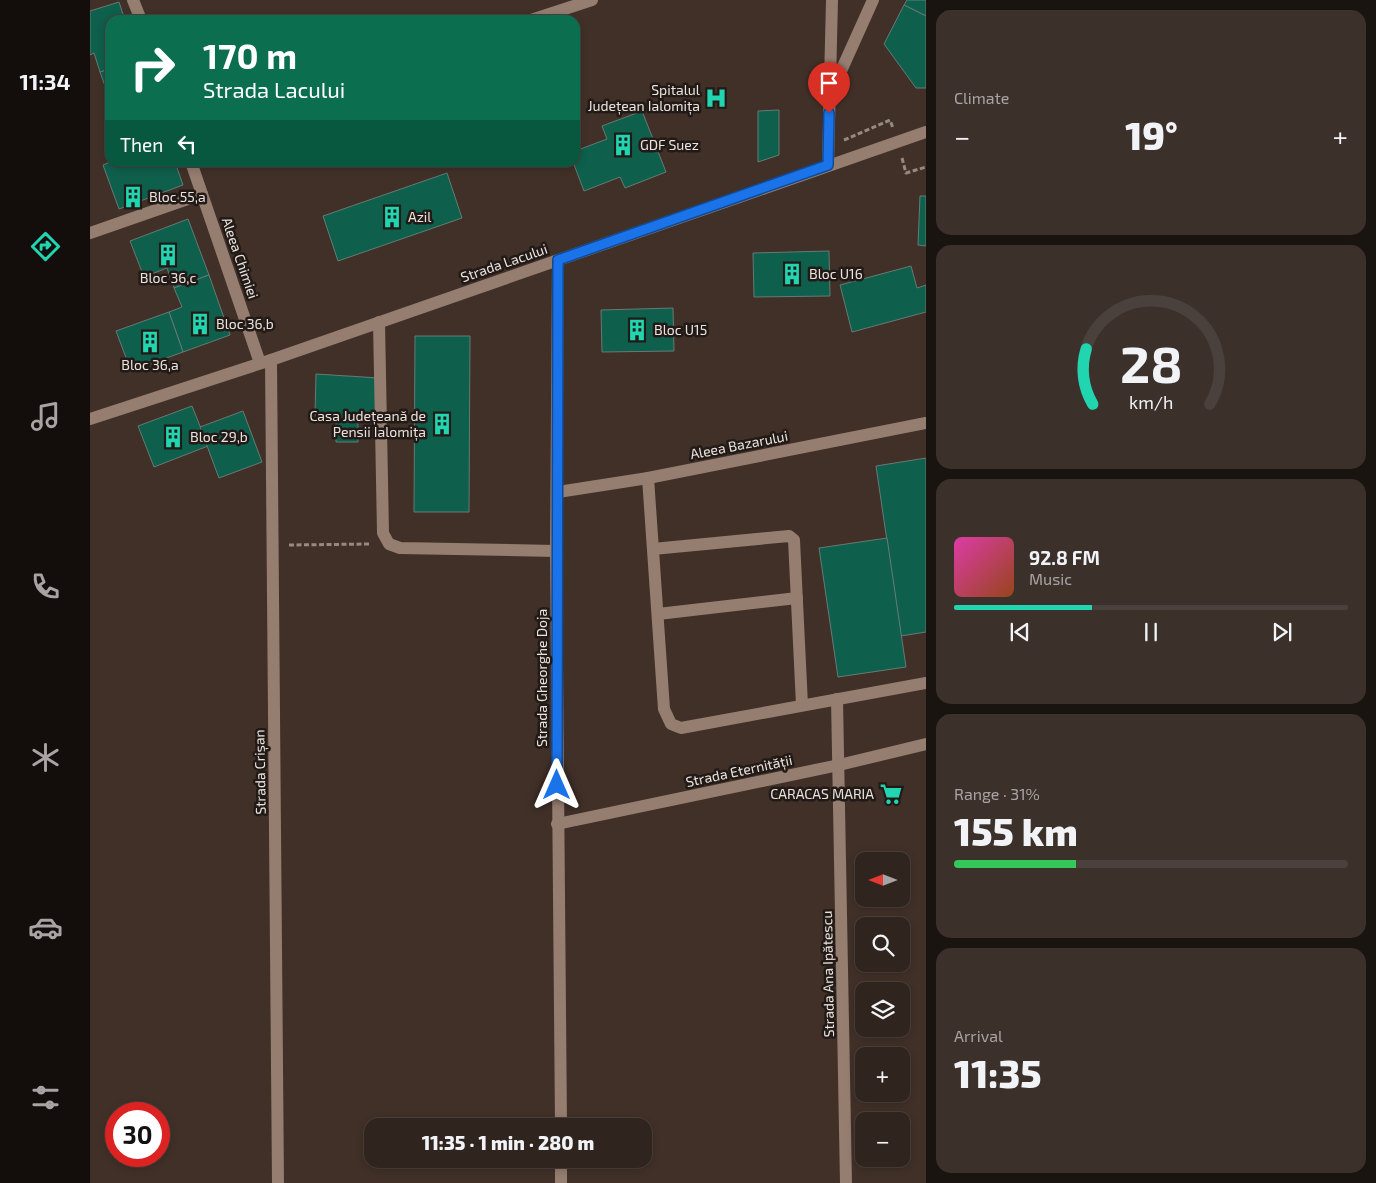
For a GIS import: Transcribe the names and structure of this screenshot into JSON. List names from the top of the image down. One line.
{"streets":{"street":["Aleea Chimiei","Strada Lacului","Aleea Bazarului","Strada Gheorghe Doja","Strada Eternității","Strada Crișan","Strada Ana Ipătescu"]},"crossings":[["Aleea Chimiei","Strada Lacului"],["Aleea Chimiei","Strada Crișan"],["Strada Lacului","Strada Gheorghe Doja"],["Strada Lacului","Strada Crișan"],["Aleea Bazarului","Strada Gheorghe Doja"],["Strada Gheorghe Doja","Strada Eternității"],["Strada Eternității","Strada Ana Ipătescu"]],"places":{"hospital":["Spitalul Județean Ialomița"],"building":["GDF Suez","Bloc 55,a","Azil","Bloc 36,c","Bloc U16","Bloc 36,b","Bloc U15","Bloc 36,a","Casa Județeană de Pensii Ialomița","Bloc 29,b"],"supermarket":["CARACAS MARIA"]},"north":"left","page":{"tabs":"11:34","tile":["Climate",["Range · 31%","155 km"],["Arrival","11:35"]],"turn":["170 m","Strada Lacului"],"heat":["−","19°","+"],"then":"Then","song":["92.8 FM","Music"],"map_buttons":["+","−"],"limit":"30","trip":"11:35 · 1 min · 280 m","gauge":["28","km/h"]}}
